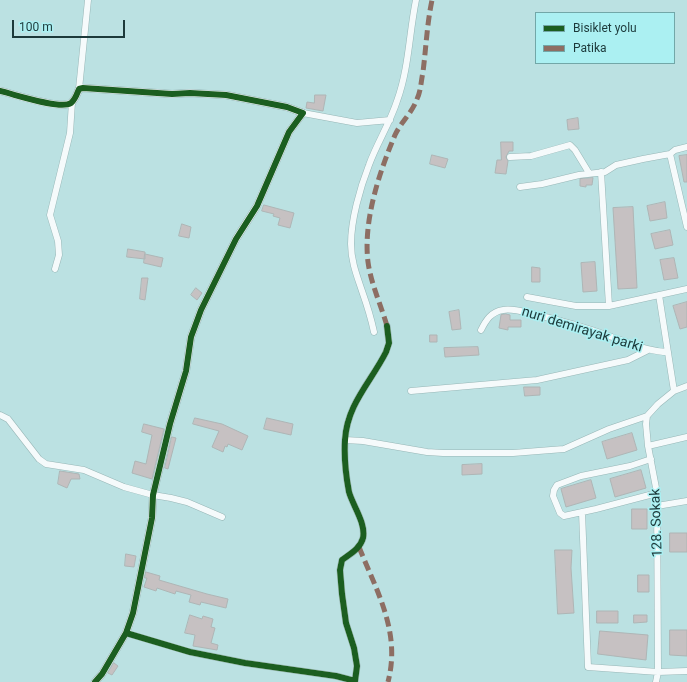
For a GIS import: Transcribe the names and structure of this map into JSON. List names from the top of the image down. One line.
{"streets":{"street":["nuri demirayak parki","128. Sokak"]},"legend":["Bisiklet yolu","Patika"],"scale_bar":"100 m"}
